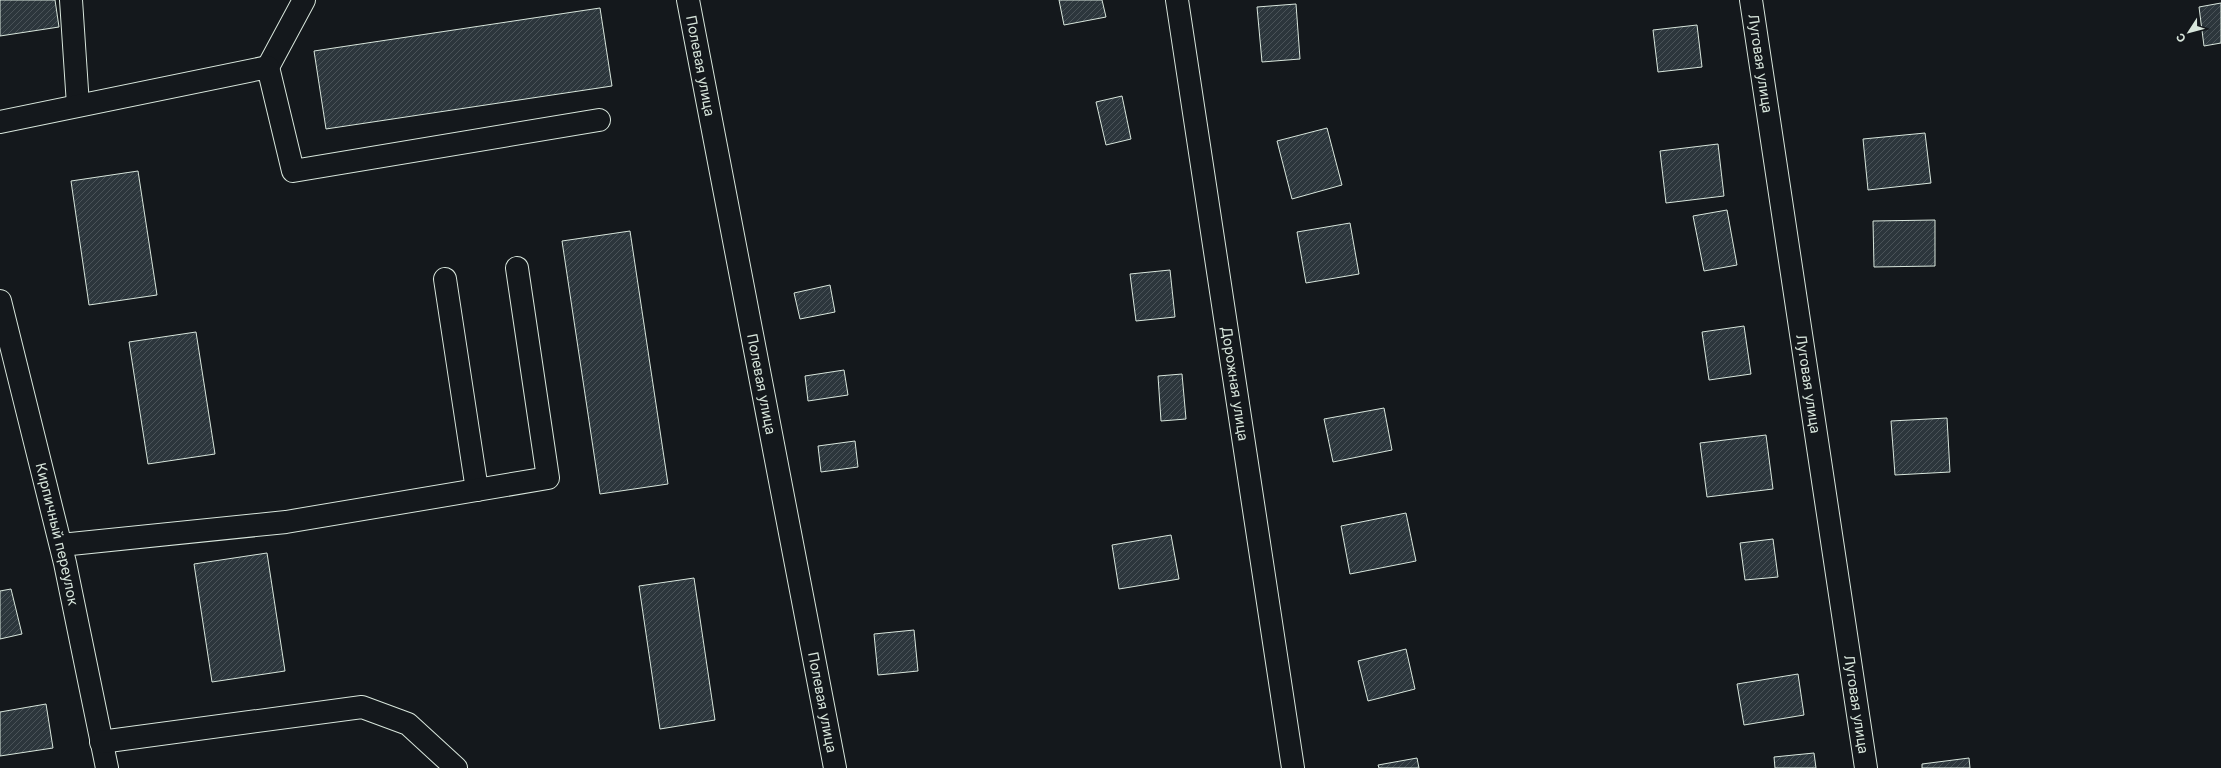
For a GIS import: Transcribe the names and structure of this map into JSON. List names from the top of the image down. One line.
{"streets":{"street":["Луговая улица","Полевая улица","Дорожная улица","Кирпичный переулок"]},"north":"bottom left"}
